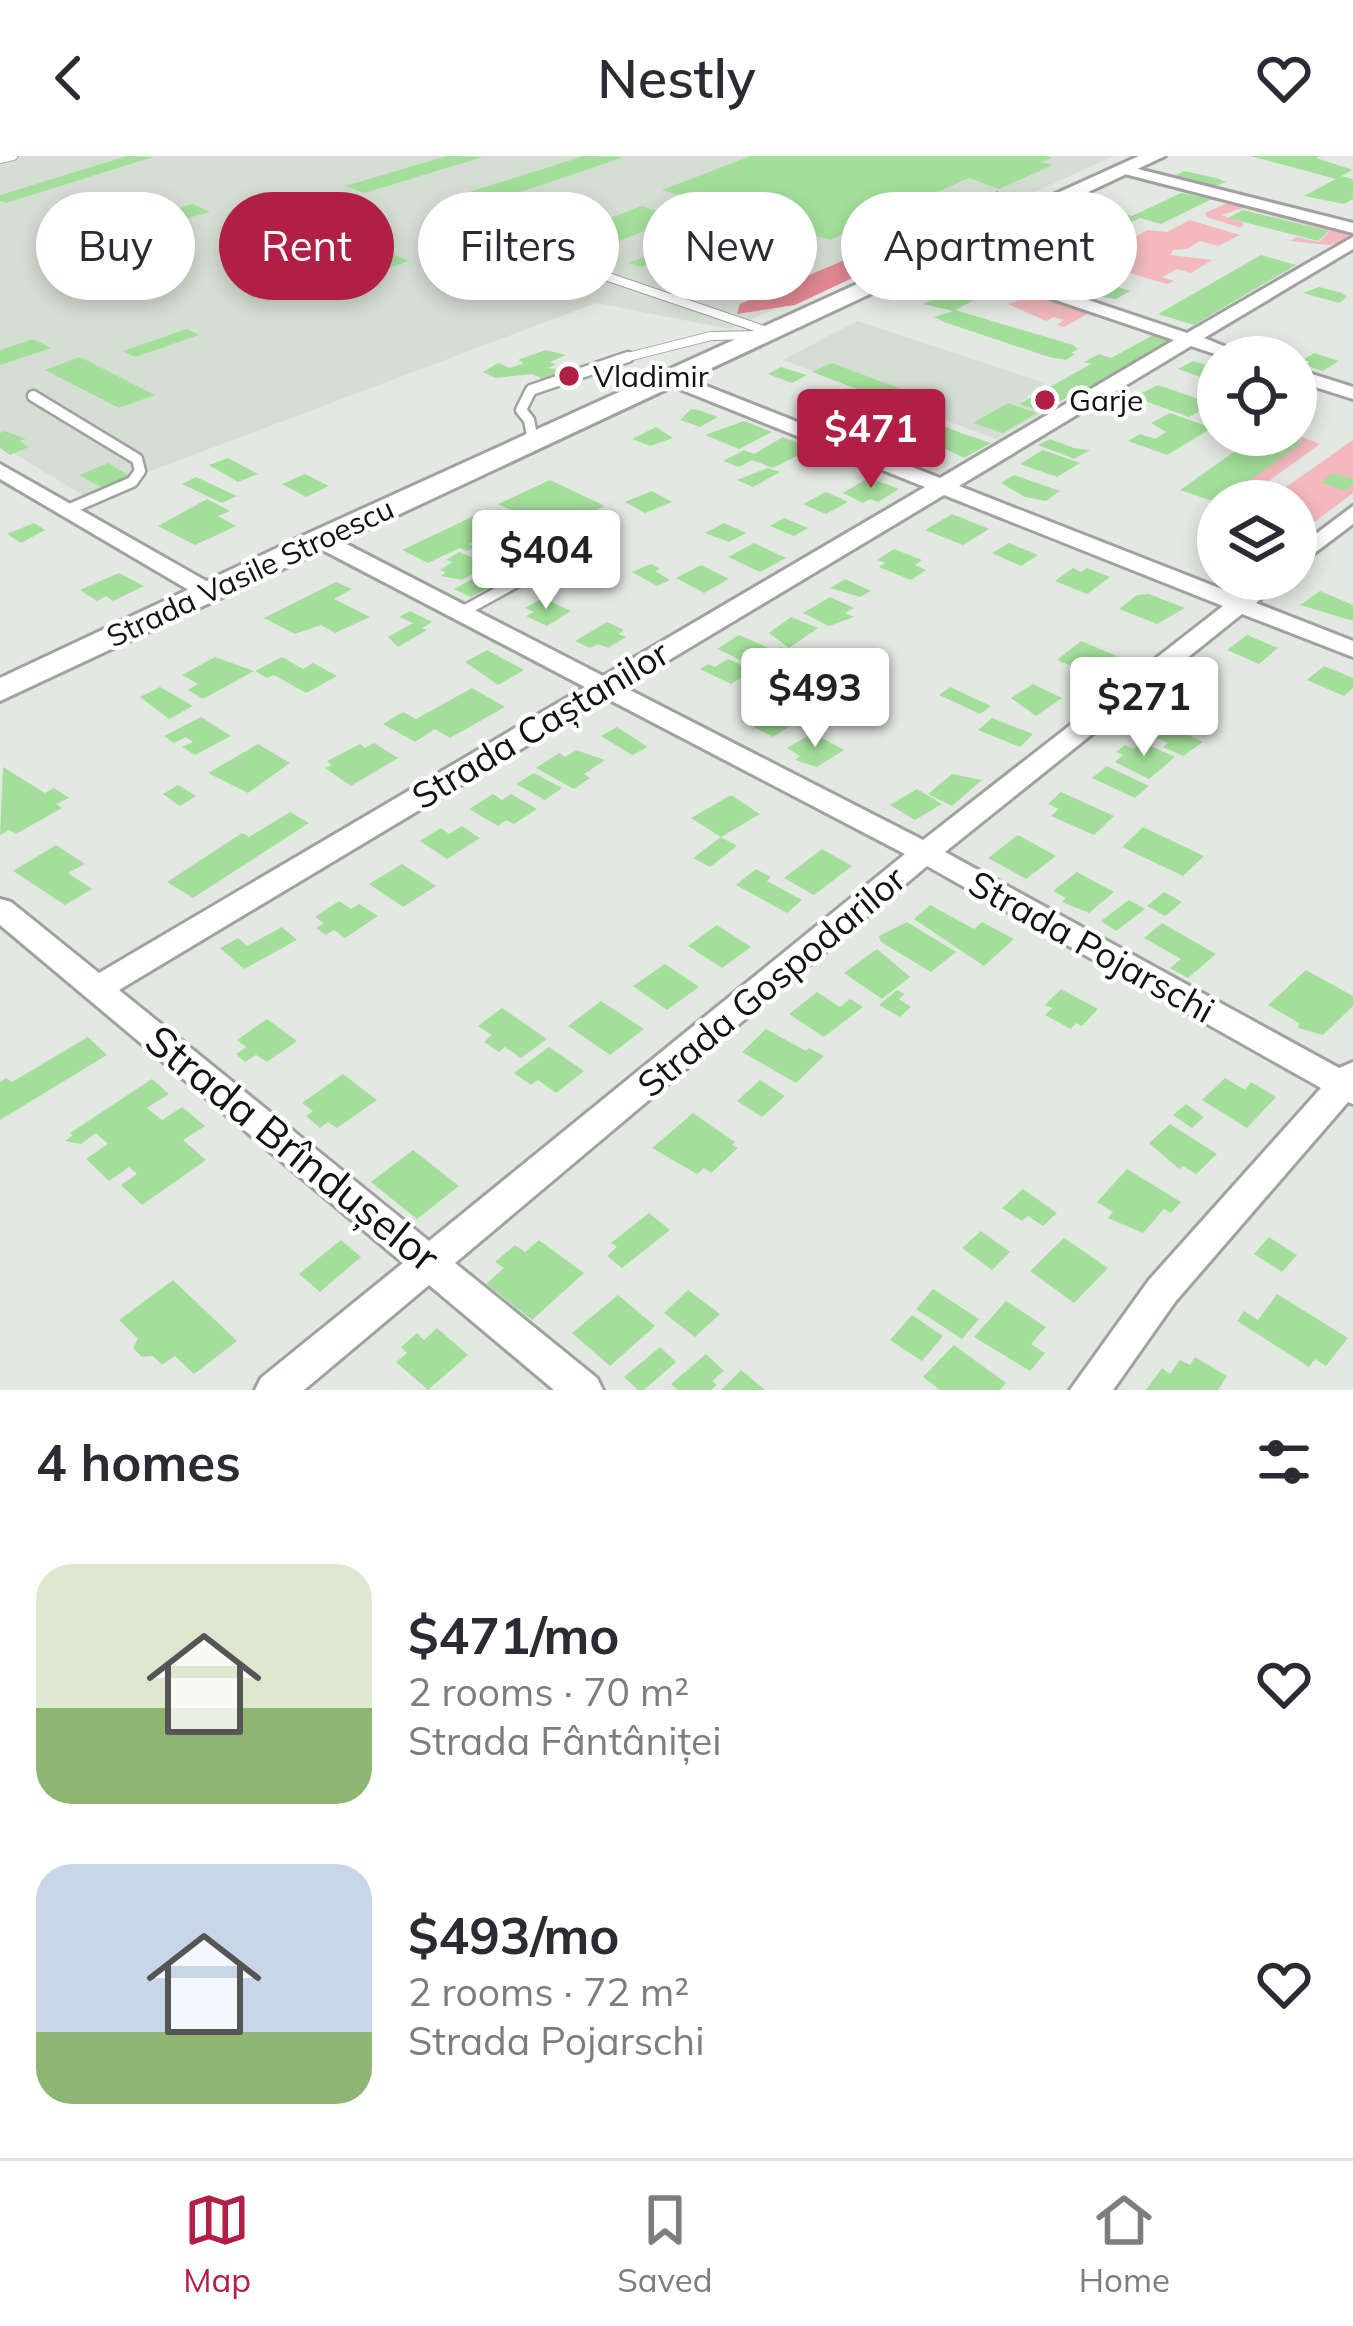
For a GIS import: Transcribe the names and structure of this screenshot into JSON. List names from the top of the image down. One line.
{"streets":{"main road":["Strada Vasile Stroescu"],"street":["Strada Caștanilor","Strada Pojarschi","Strada Gospodarilor","Strada Brîndușelor"]},"crossings":[["Strada Vasile Stroescu","Strada Pojarschi"],["Strada Caștanilor","Strada Pojarschi"],["Strada Caștanilor","Strada Brîndușelor"],["Strada Pojarschi","Strada Gospodarilor"],["Strada Gospodarilor","Strada Brîndușelor"]],"places":["Vladimir","Garje"],"page":{"header":"Nestly","chip":["Buy","Rent","Filters","New","Apartment"],"price":["$471","$404","$493","$271"],"heading":"4 homes","list":[{"name":"$471/mo","note":"2 rooms · 70 m² · Strada Fântâniței"},{"name":"$493/mo","note":"2 rooms · 72 m² · Strada Pojarschi"}],"tabs":["Map","Saved","Home"]}}
